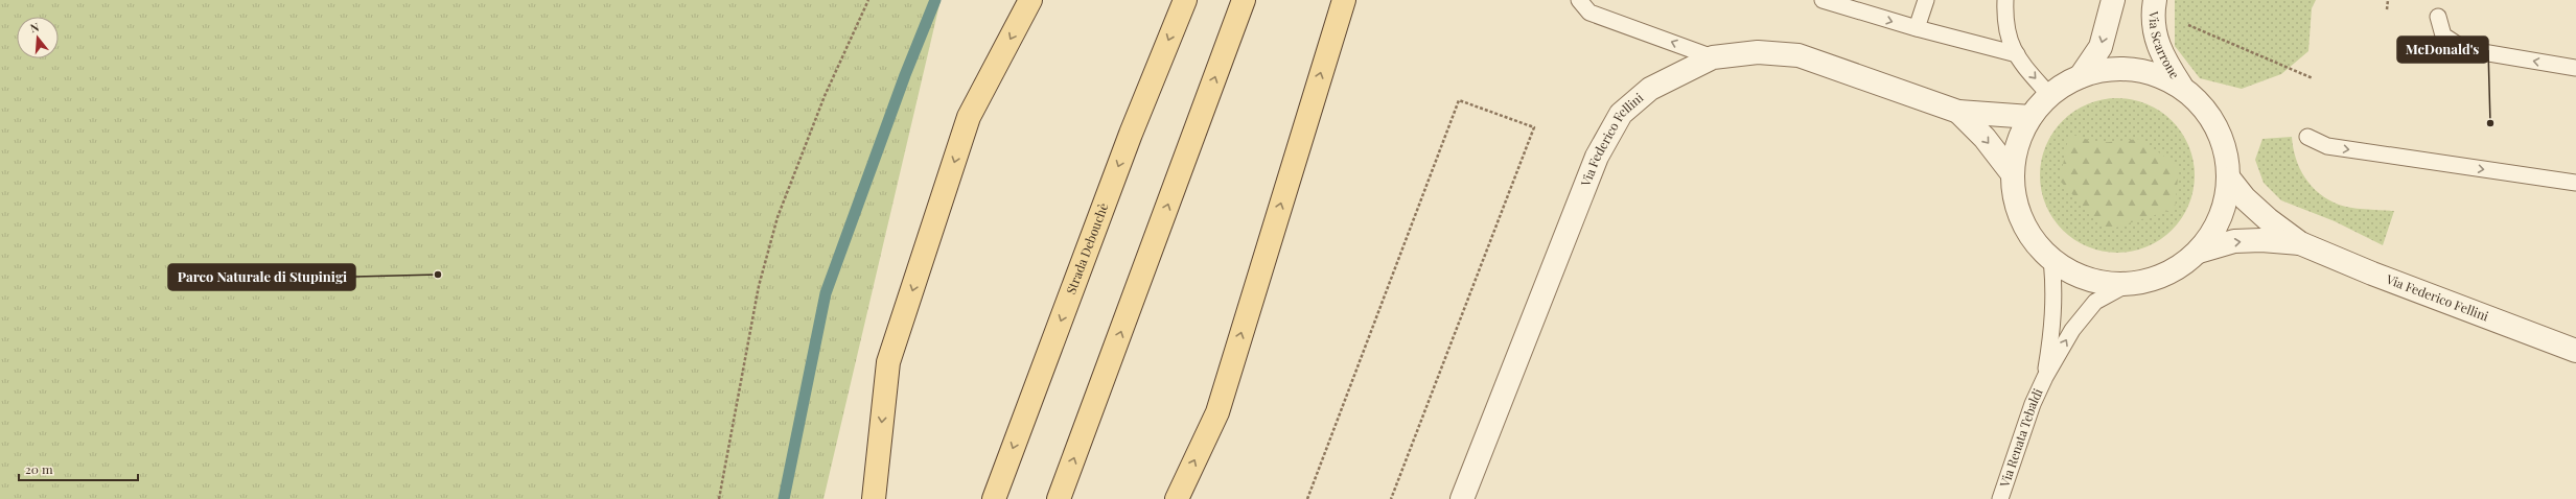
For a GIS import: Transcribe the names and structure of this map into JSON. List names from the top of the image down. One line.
{"streets":{"main road":["Strada Debouchè"],"street":["Via Scarrone","Via Federico Fellini"],"lane":["Via Renata Tebaldi"]},"places":["McDonald's","Parco Naturale di Stupinigi"],"scale_bar":"20 m","north":"top"}
